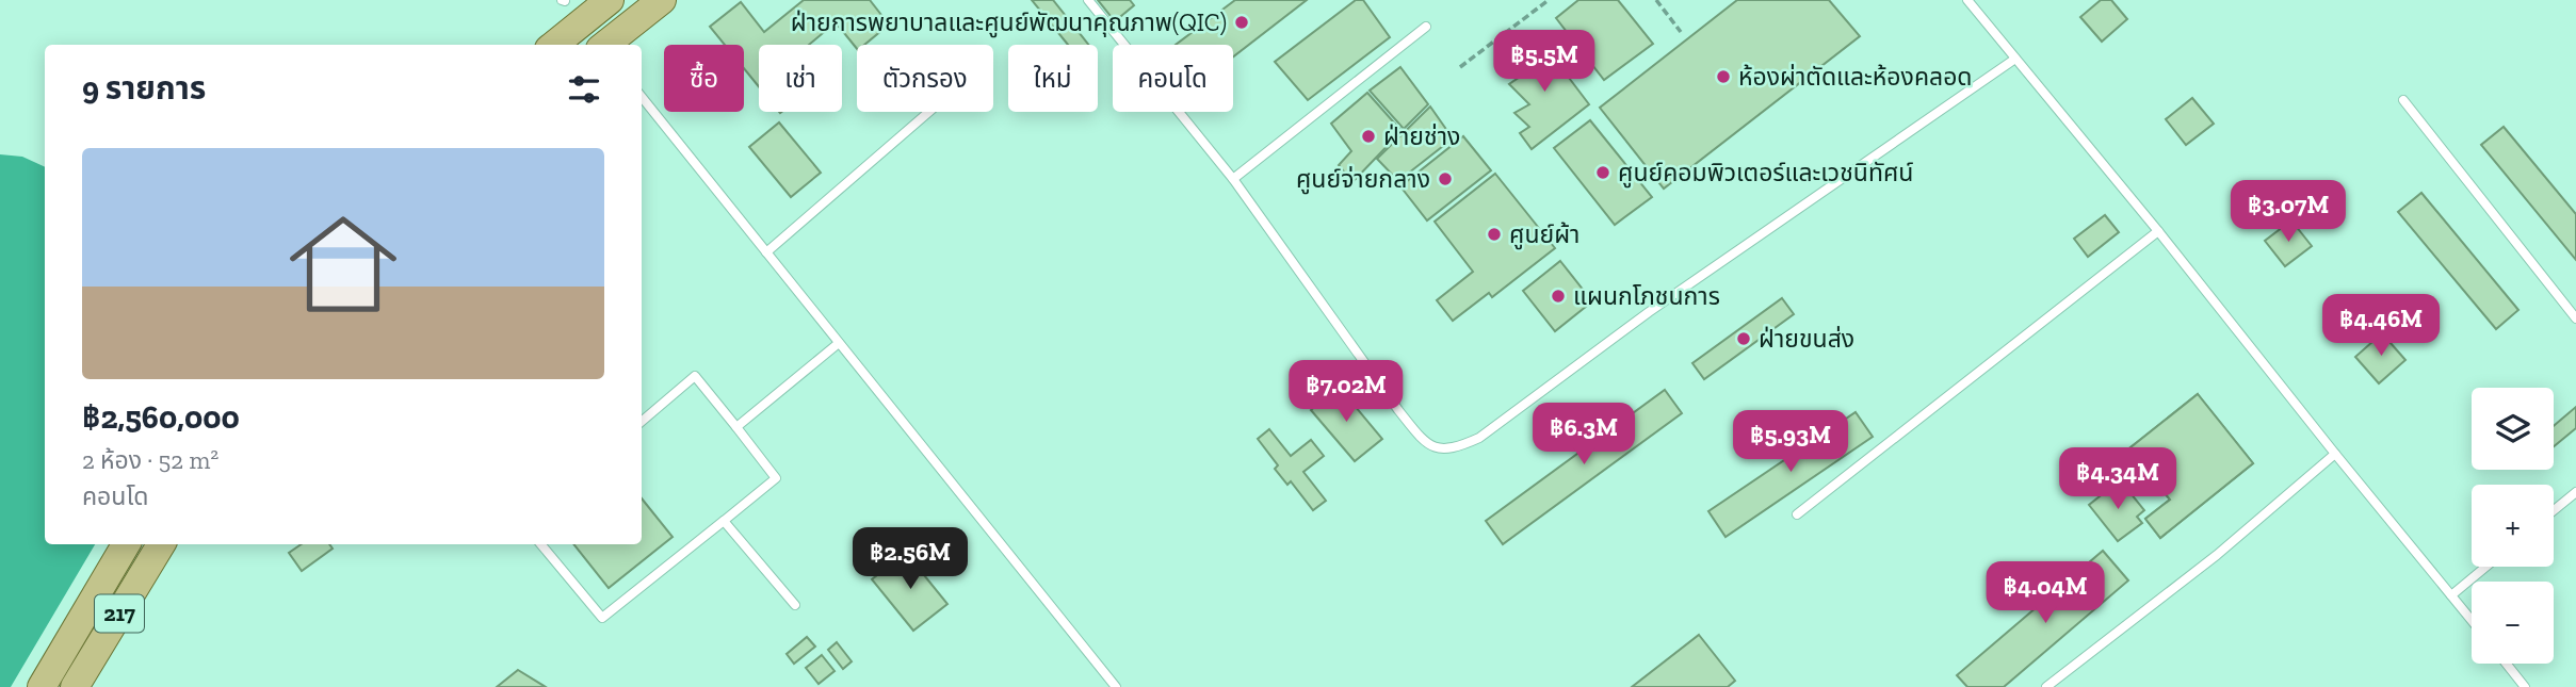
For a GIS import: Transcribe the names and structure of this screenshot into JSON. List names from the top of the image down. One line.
{"streets":{"main road":["217"]},"places":["ฝ่ายการพยาบาลและศูนย์พัฒนาคุณภาพ(QIC)","ห้องผ่าตัดและห้องคลอด","ฝ่ายช่าง","ศูนย์คอมพิวเตอร์และเวชนิทัศน์","ศูนย์จ่ายกลาง","ศูนย์ผ้า","แผนกโภชนการ","ฝ่ายขนส่ง"],"page":{"price":["฿5.5M","฿3.07M","฿4.46M","฿7.02M","฿6.3M","฿5.93M","฿4.34M","฿2.56M","฿4.04M"],"chip":["ซื้อ","เช่า","ตัวกรอง","ใหม่","คอนโด"],"heading":"9 รายการ","list":[{"name":"฿2,560,000","note":"2 ห้อง · 52 m² · คอนโด"}],"map_buttons":["+","−"]}}
